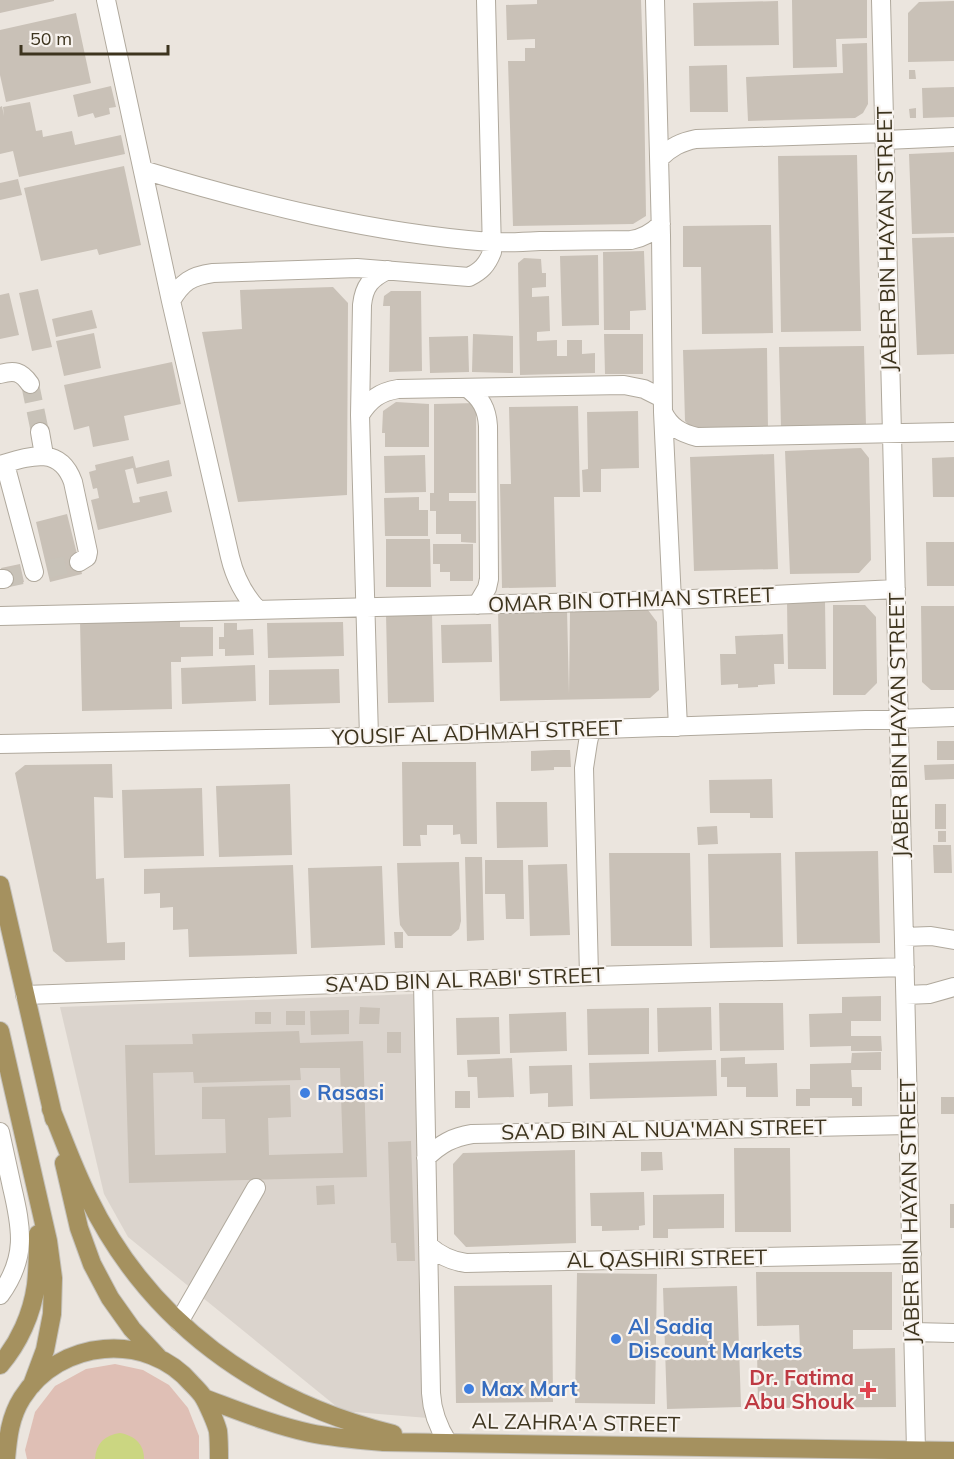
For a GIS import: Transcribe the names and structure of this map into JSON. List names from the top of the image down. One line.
{"streets":{"main road":["AL ZAHRA'A STREET"],"street":["JABER BIN HAYAN STREET","OMAR BIN OTHMAN STREET","YOUSIF AL ADHMAH STREET","SA'AD BIN AL RABI' STREET","SA'AD BIN AL NUA'MAN STREET","AL QASHIRI STREET"]},"crossings":[["JABER BIN HAYAN STREET","OMAR BIN OTHMAN STREET"],["JABER BIN HAYAN STREET","YOUSIF AL ADHMAH STREET"],["JABER BIN HAYAN STREET","SA'AD BIN AL RABI' STREET"],["JABER BIN HAYAN STREET","SA'AD BIN AL NUA'MAN STREET"],["JABER BIN HAYAN STREET","AL QASHIRI STREET"],["JABER BIN HAYAN STREET","AL ZAHRA'A STREET"]],"places":{"other":["Rasasi","Al Sadiq Discount Markets","Max Mart"],"health":["Dr. Fatima Abu Shouk"]},"scale_bar":"50 m"}
